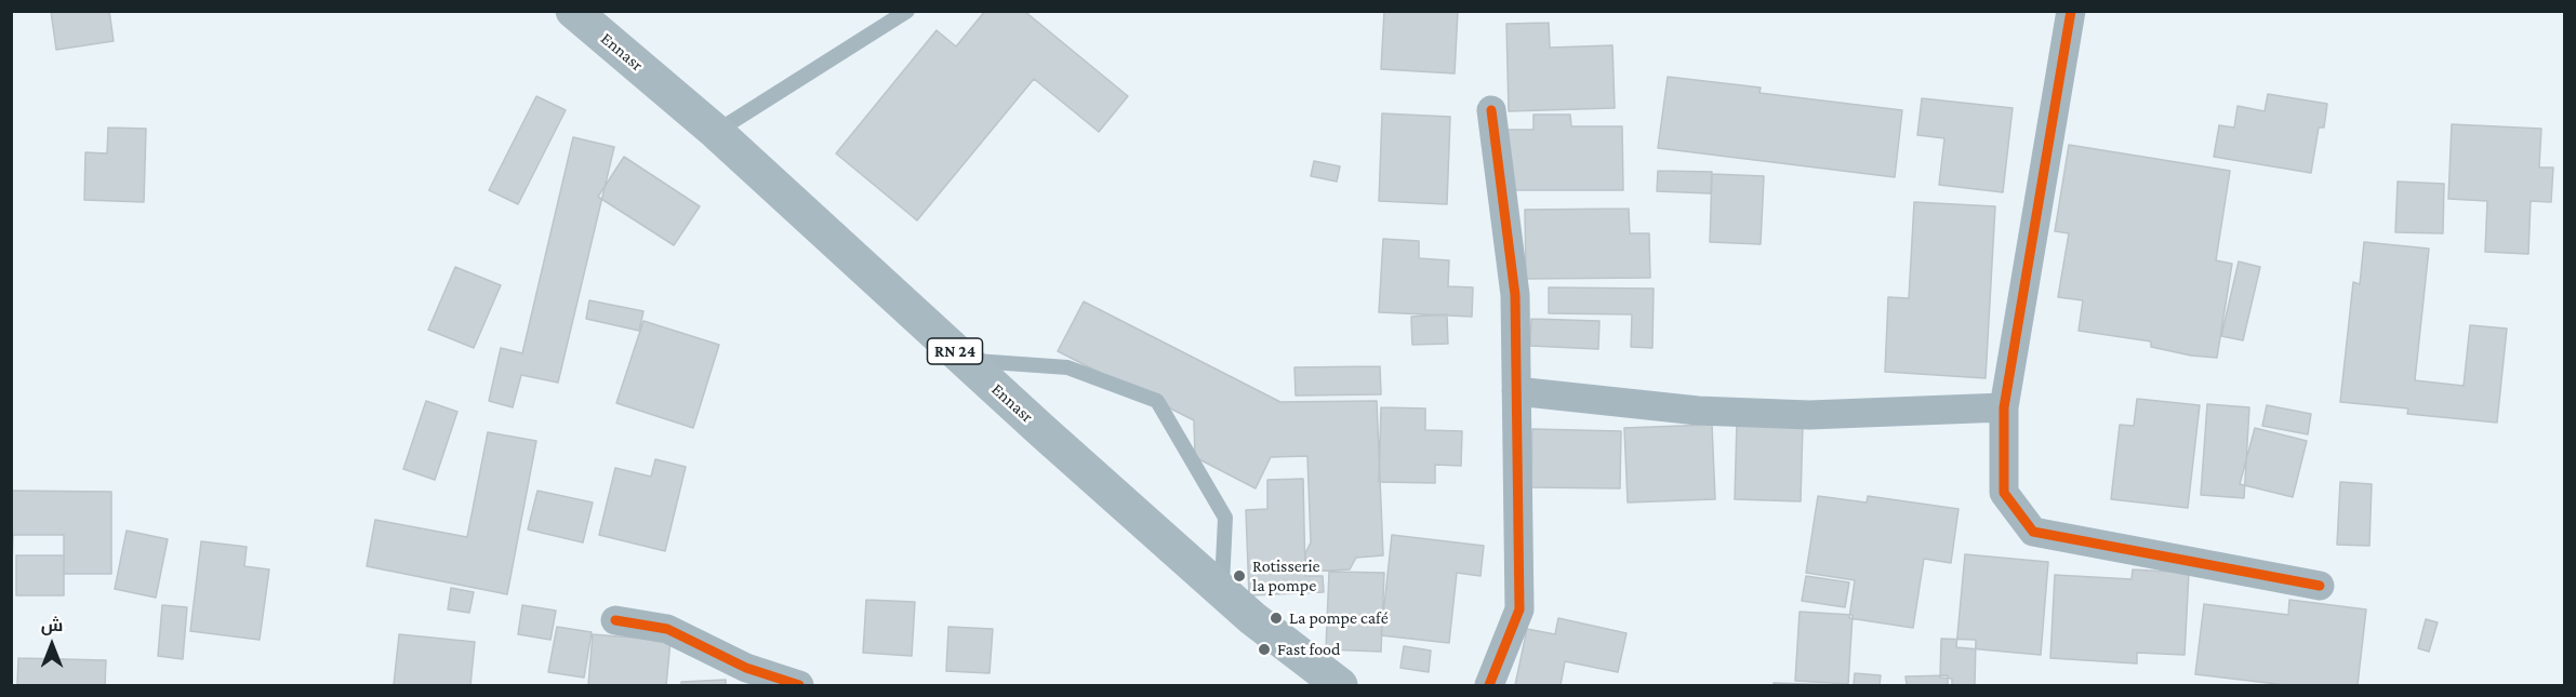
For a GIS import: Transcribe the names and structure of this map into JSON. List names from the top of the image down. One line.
{"streets":{"main road":["Ennasr","RN 24"]},"places":["Rotisserie la pompe","La pompe café","Fast food"],"north":"top"}
